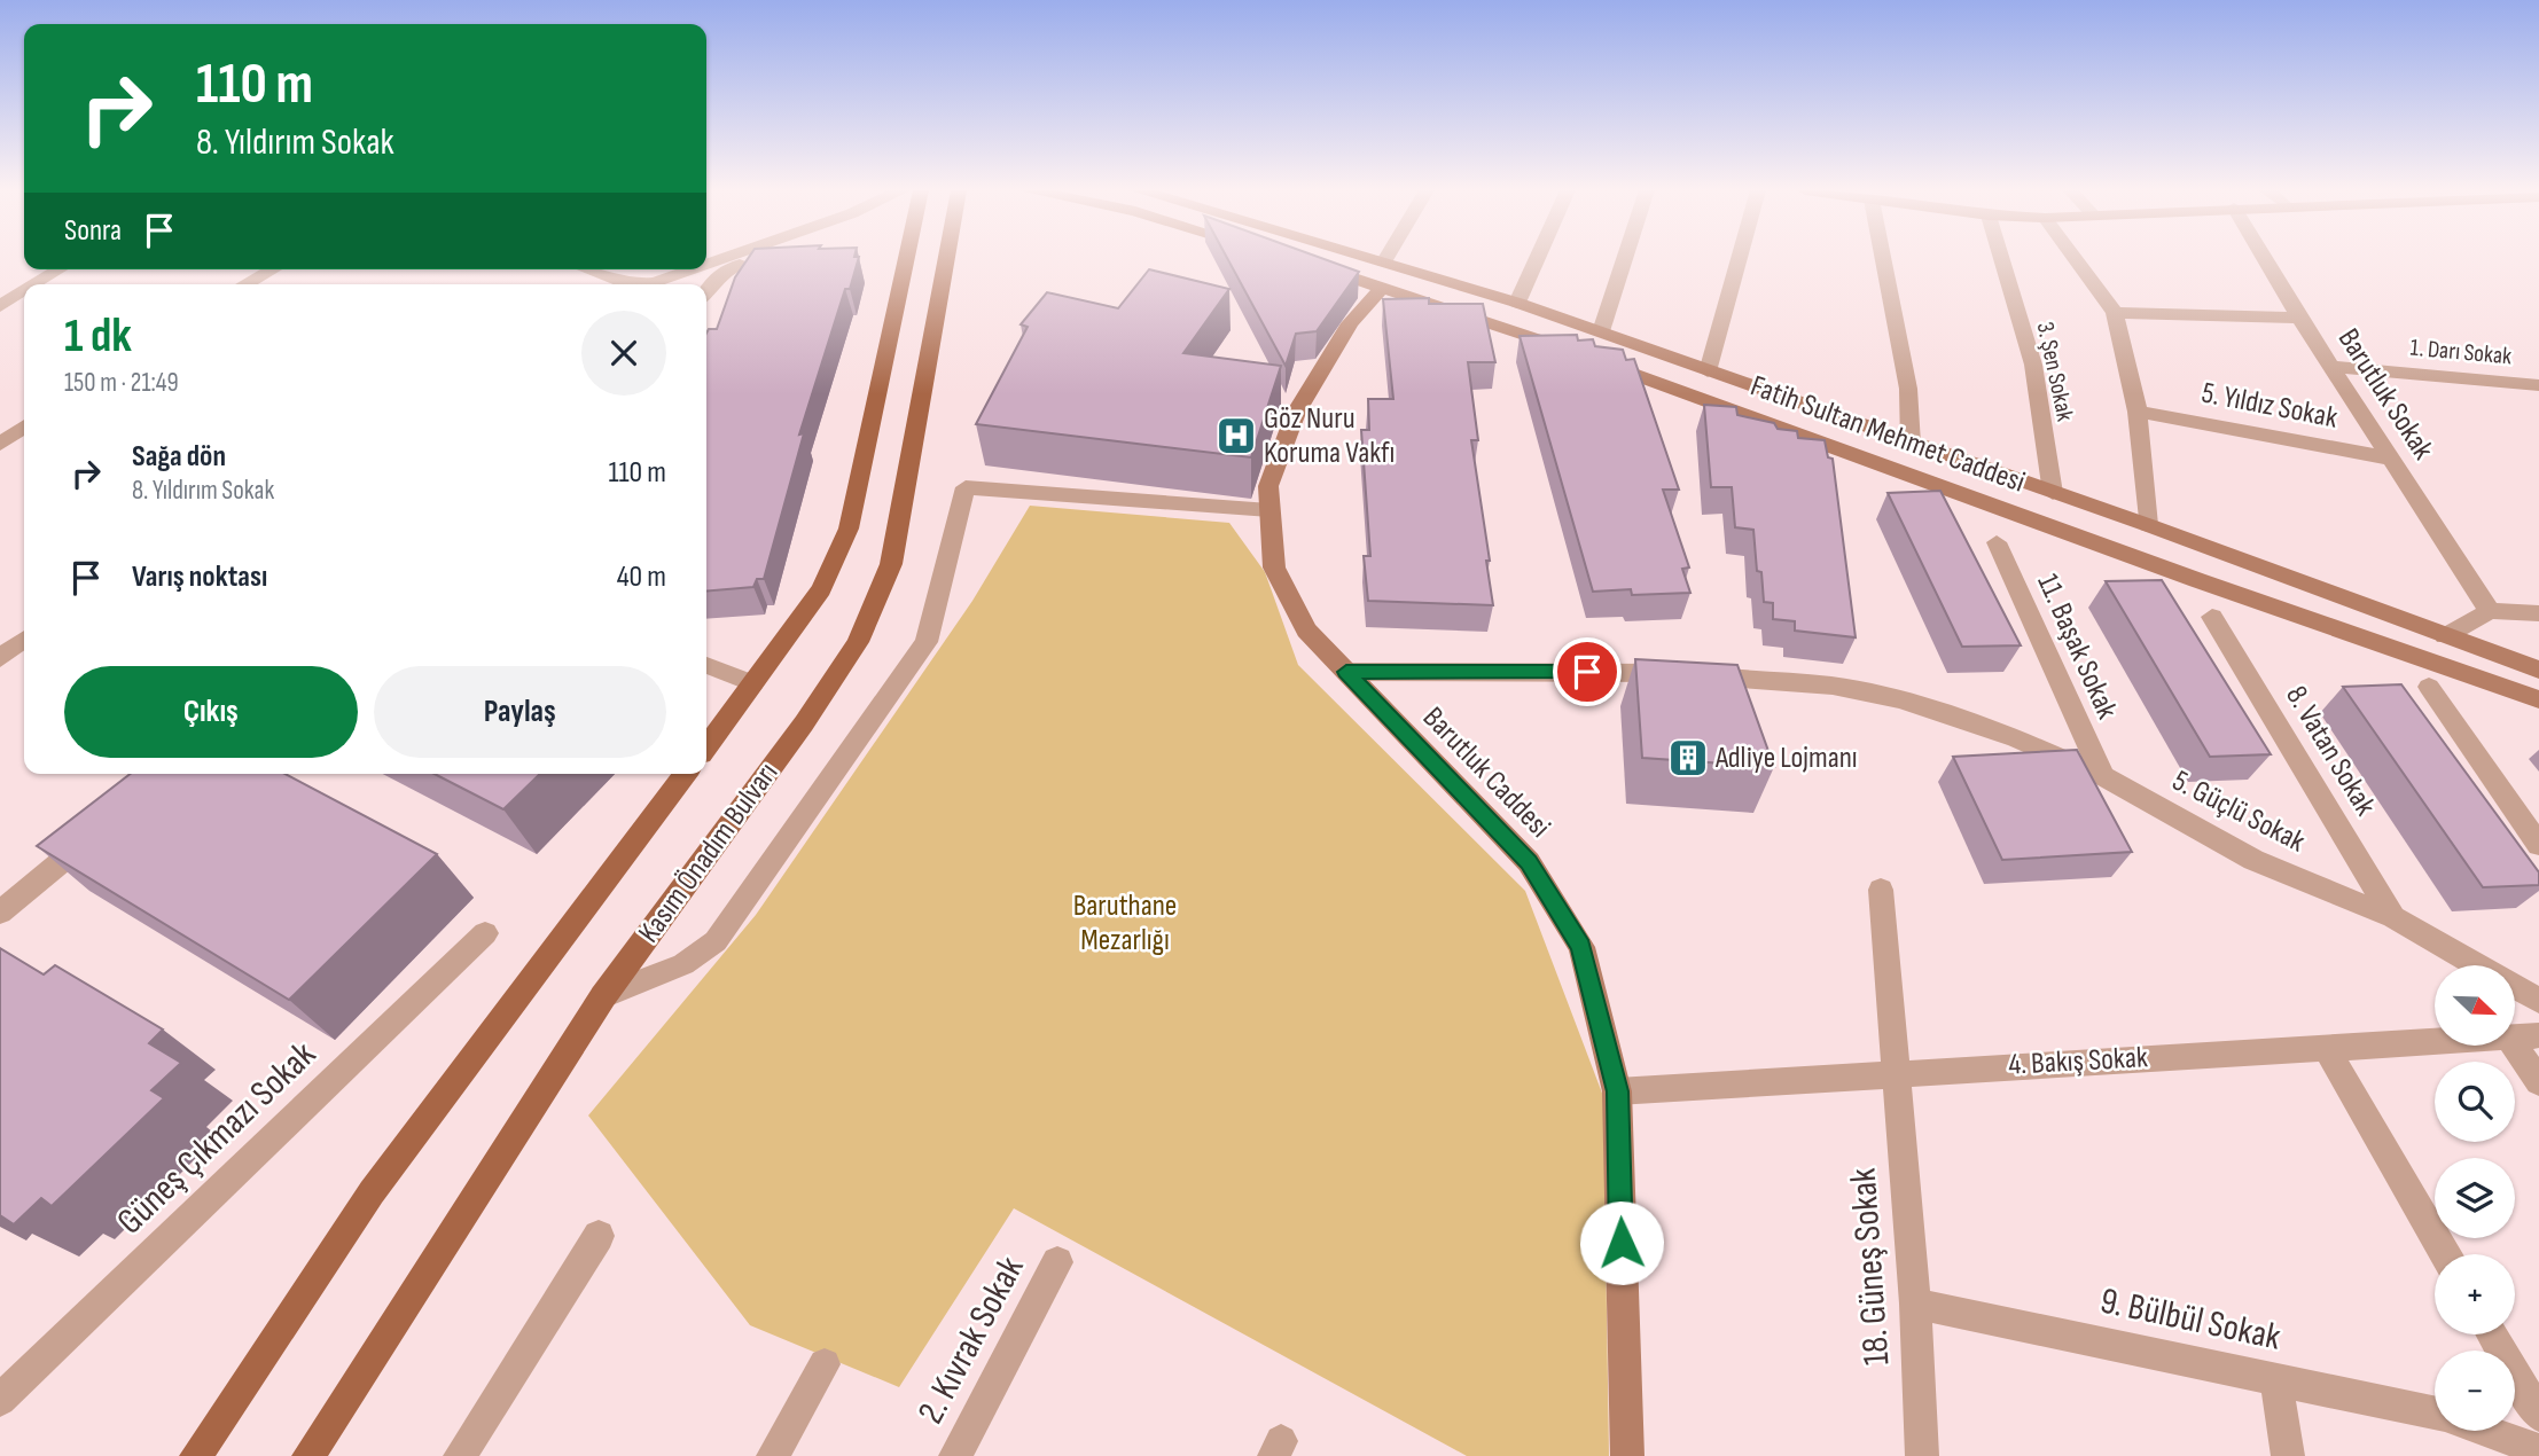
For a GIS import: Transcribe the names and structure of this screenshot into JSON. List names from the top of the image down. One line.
{"streets":{"main road":["Fatih Sultan Mehmet Caddesi","Barutluk Caddesi","Kasım Önadım Bulvarı"],"street":["1. Darı Sokak","3. Şen Sokak","Barutluk Sokak","5. Yıldız Sokak","11. Başak Sokak","8. Vatan Sokak","5. Güçlü Sokak","4. Bakış Sokak","Güneş Çıkmazı Sokak","18. Güneş Sokak","9. Bülbül Sokak","2. Kıvrak Sokak"]},"crossings":[["1. Darı Sokak","Barutluk Sokak"],["3. Şen Sokak","Fatih Sultan Mehmet Caddesi"],["Barutluk Sokak","5. Yıldız Sokak"],["Fatih Sultan Mehmet Caddesi","Barutluk Caddesi"],["11. Başak Sokak","5. Güçlü Sokak"],["8. Vatan Sokak","5. Güçlü Sokak"],["Barutluk Caddesi","5. Güçlü Sokak"],["Barutluk Caddesi","4. Bakış Sokak"],["4. Bakış Sokak","18. Güneş Sokak"],["18. Güneş Sokak","9. Bülbül Sokak"]],"parks":["Baruthane Mezarlığı"],"places":{"hospital":["Göz Nuru Koruma Vakfı"],"building":["Adliye Lojmanı"]},"north":"bottom right","page":{"turn":["110 m","8. Yıldırım Sokak"],"then":"Sonra","heading":["1 dk","150 m · 21:49"],"list":[{"name":"Sağa dön","note":"8. Yıldırım Sokak","value":"110 m"},{"name":"Varış noktası","value":"40 m"}],"buttons":["Çıkış","Paylaş"],"map_buttons":["+","−"]}}
